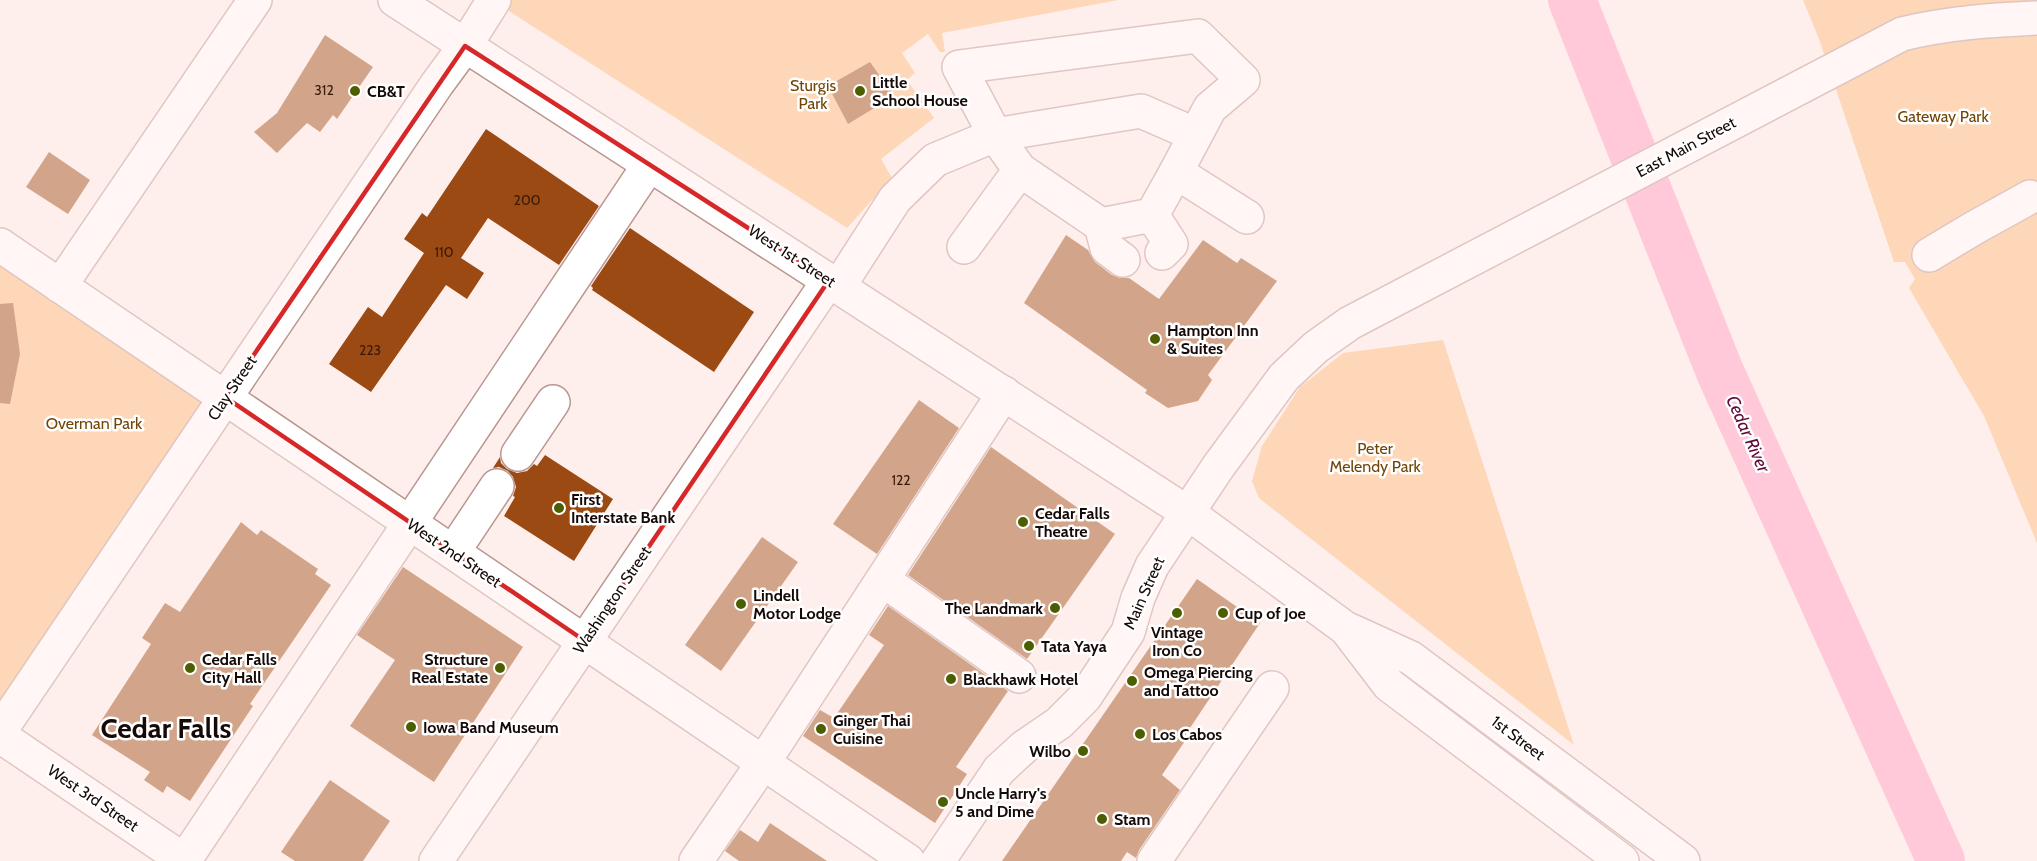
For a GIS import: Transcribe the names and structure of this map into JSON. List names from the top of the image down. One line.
{"streets":{"main road":["East Main Street","West 1st Street","Clay Street","West 2nd Street","Main Street","Washington Street","1st Street","West 3rd Street"]},"crossings":[["East Main Street","Main Street"],["West 1st Street","Clay Street"],["West 1st Street","Main Street"],["West 1st Street","Washington Street"],["West 1st Street","1st Street"],["Clay Street","West 2nd Street"],["West 2nd Street","Washington Street"],["Main Street","1st Street"]],"districts":["Cedar Falls"],"water":["Cedar River"],"parks":["Sturgis Park","Gateway Park","Overman Park","Peter Melendy Park"],"places":["CB&T","Little School House","Hampton Inn & Suites","First Interstate Bank","Cedar Falls Theatre","Lindell Motor Lodge","The Landmark","Vintage Iron Co","Cup of Joe","Tata Yaya","Cedar Falls City Hall","Structure Real Estate","Blackhawk Hotel","Omega Piercing and Tattoo","Iowa Band Museum","Ginger Thai Cuisine","Los Cabos","Wilbo","Uncle Harry's 5 and Dime","Stam"],"house_numbers":["312","200","110","223","122"]}
